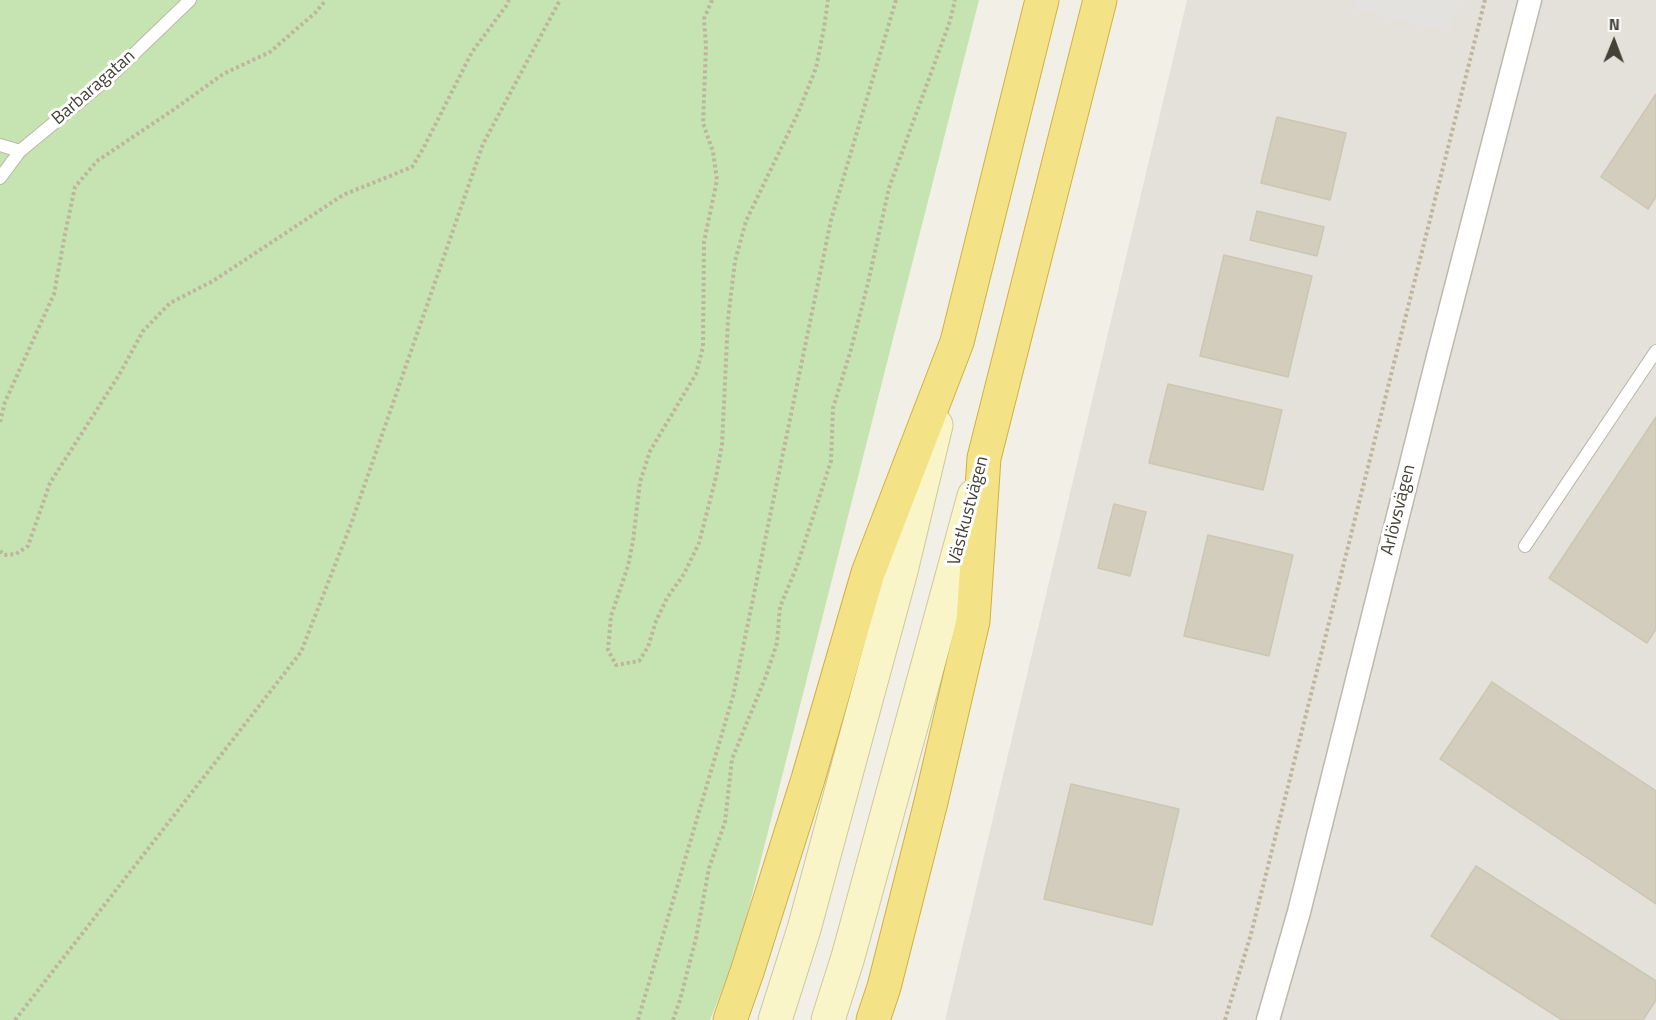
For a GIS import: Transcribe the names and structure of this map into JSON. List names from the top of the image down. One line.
{"streets":{"highway":["Västkustvägen"],"street":["Arlövsvägen"],"lane":["Barbaragatan"]},"north":"top"}
